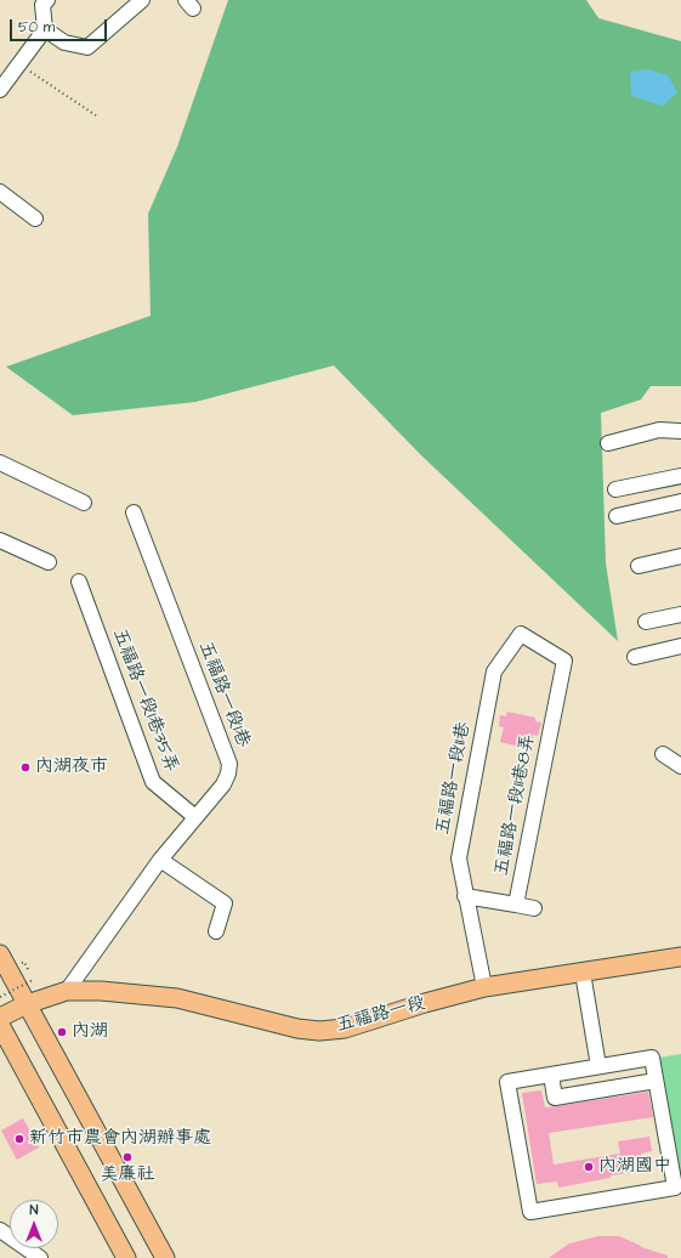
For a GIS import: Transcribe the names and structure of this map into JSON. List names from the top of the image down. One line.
{"streets":{"main road":["五福路一段"],"lane":["五福路一段1巷","五福路一段1巷35弄","五福路一段11巷","五福路一段11巷8弄"]},"crossings":[["五福路一段1巷","五福路一段1巷35弄"],["五福路一段1巷","五福路一段"],["五福路一段11巷","五福路一段11巷8弄"],["五福路一段11巷","五福路一段"]],"places":["內湖夜市","內湖","新竹市農會內湖辦事處","美廉社","內湖國中"],"scale_bar":"50 m","north":"top"}
